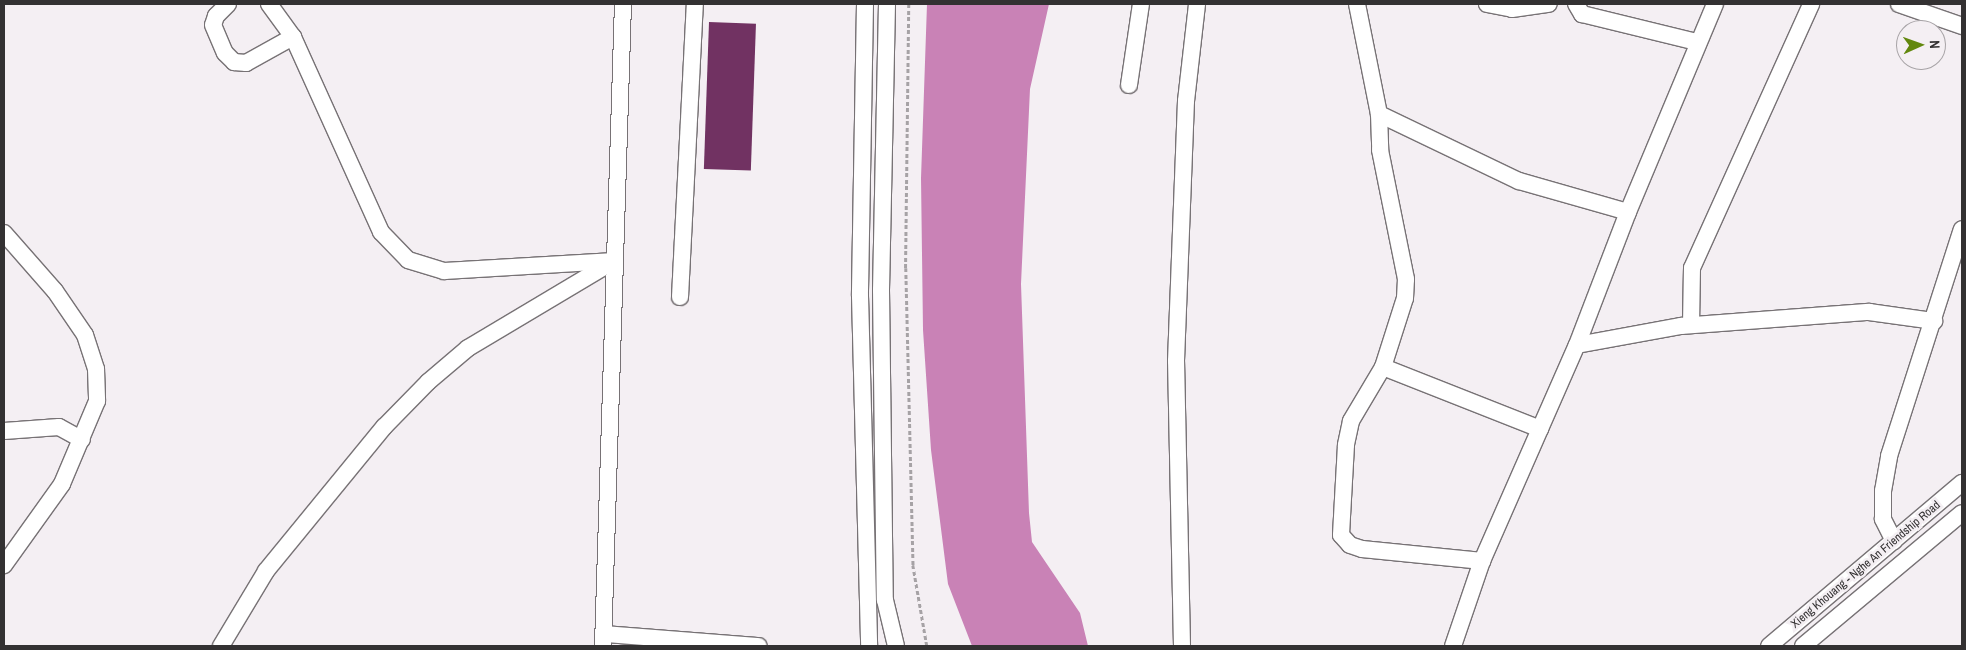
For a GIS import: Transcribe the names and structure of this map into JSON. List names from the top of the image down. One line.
{"streets":{"street":["Xieng Khouang - Nghe An Friendship Road"]},"north":"right"}
